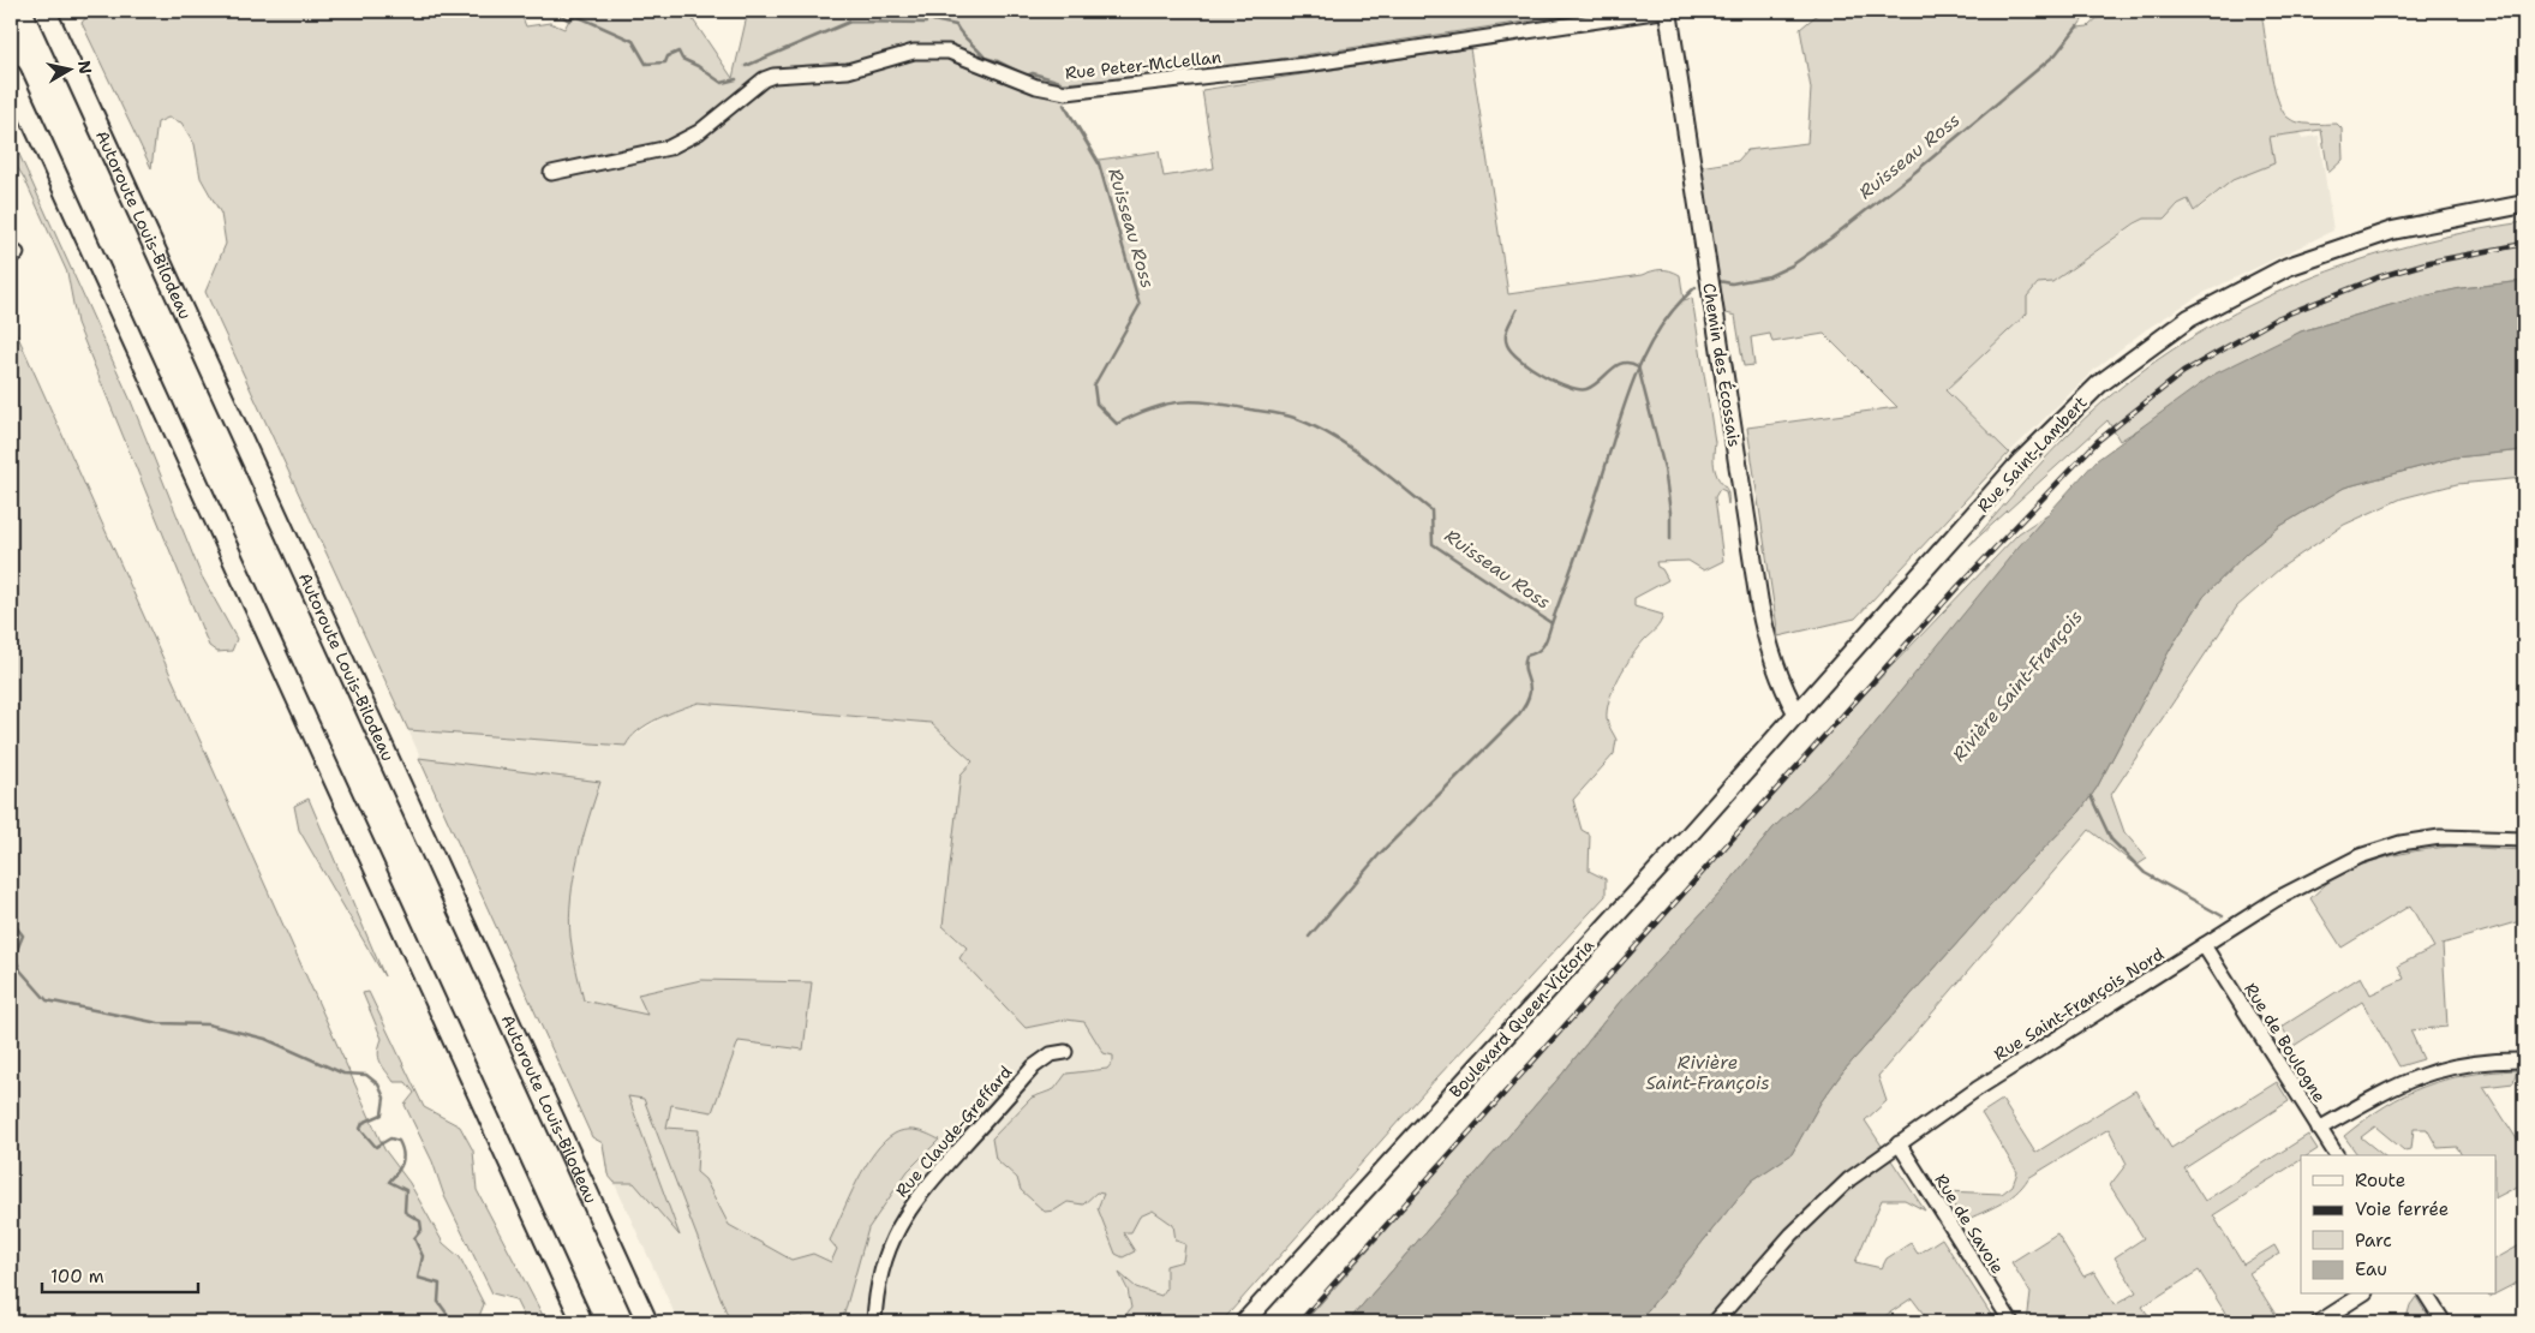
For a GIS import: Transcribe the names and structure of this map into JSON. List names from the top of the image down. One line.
{"streets":{"highway":["Autoroute Louis-Bilodeau"],"main road":["Chemin des Écossais","Rue Saint-Lambert","Boulevard Queen-Victoria"],"street":["Rue Peter-McLellan","Rue Saint-François Nord","Rue de Boulogne","Rue Claude-Greffard","Rue de Savoie"]},"crossings":[["Chemin des Écossais","Rue Saint-Lambert"],["Chemin des Écossais","Boulevard Queen-Victoria"],["Rue Saint-Lambert","Boulevard Queen-Victoria"],["Rue Saint-François Nord","Rue de Boulogne"],["Rue Saint-François Nord","Rue de Savoie"]],"water":["Ruisseau Ross","Rivière Saint-François"],"legend":["Route","Voie ferrée","Parc","Eau"],"scale_bar":"100 m","north":"right"}
